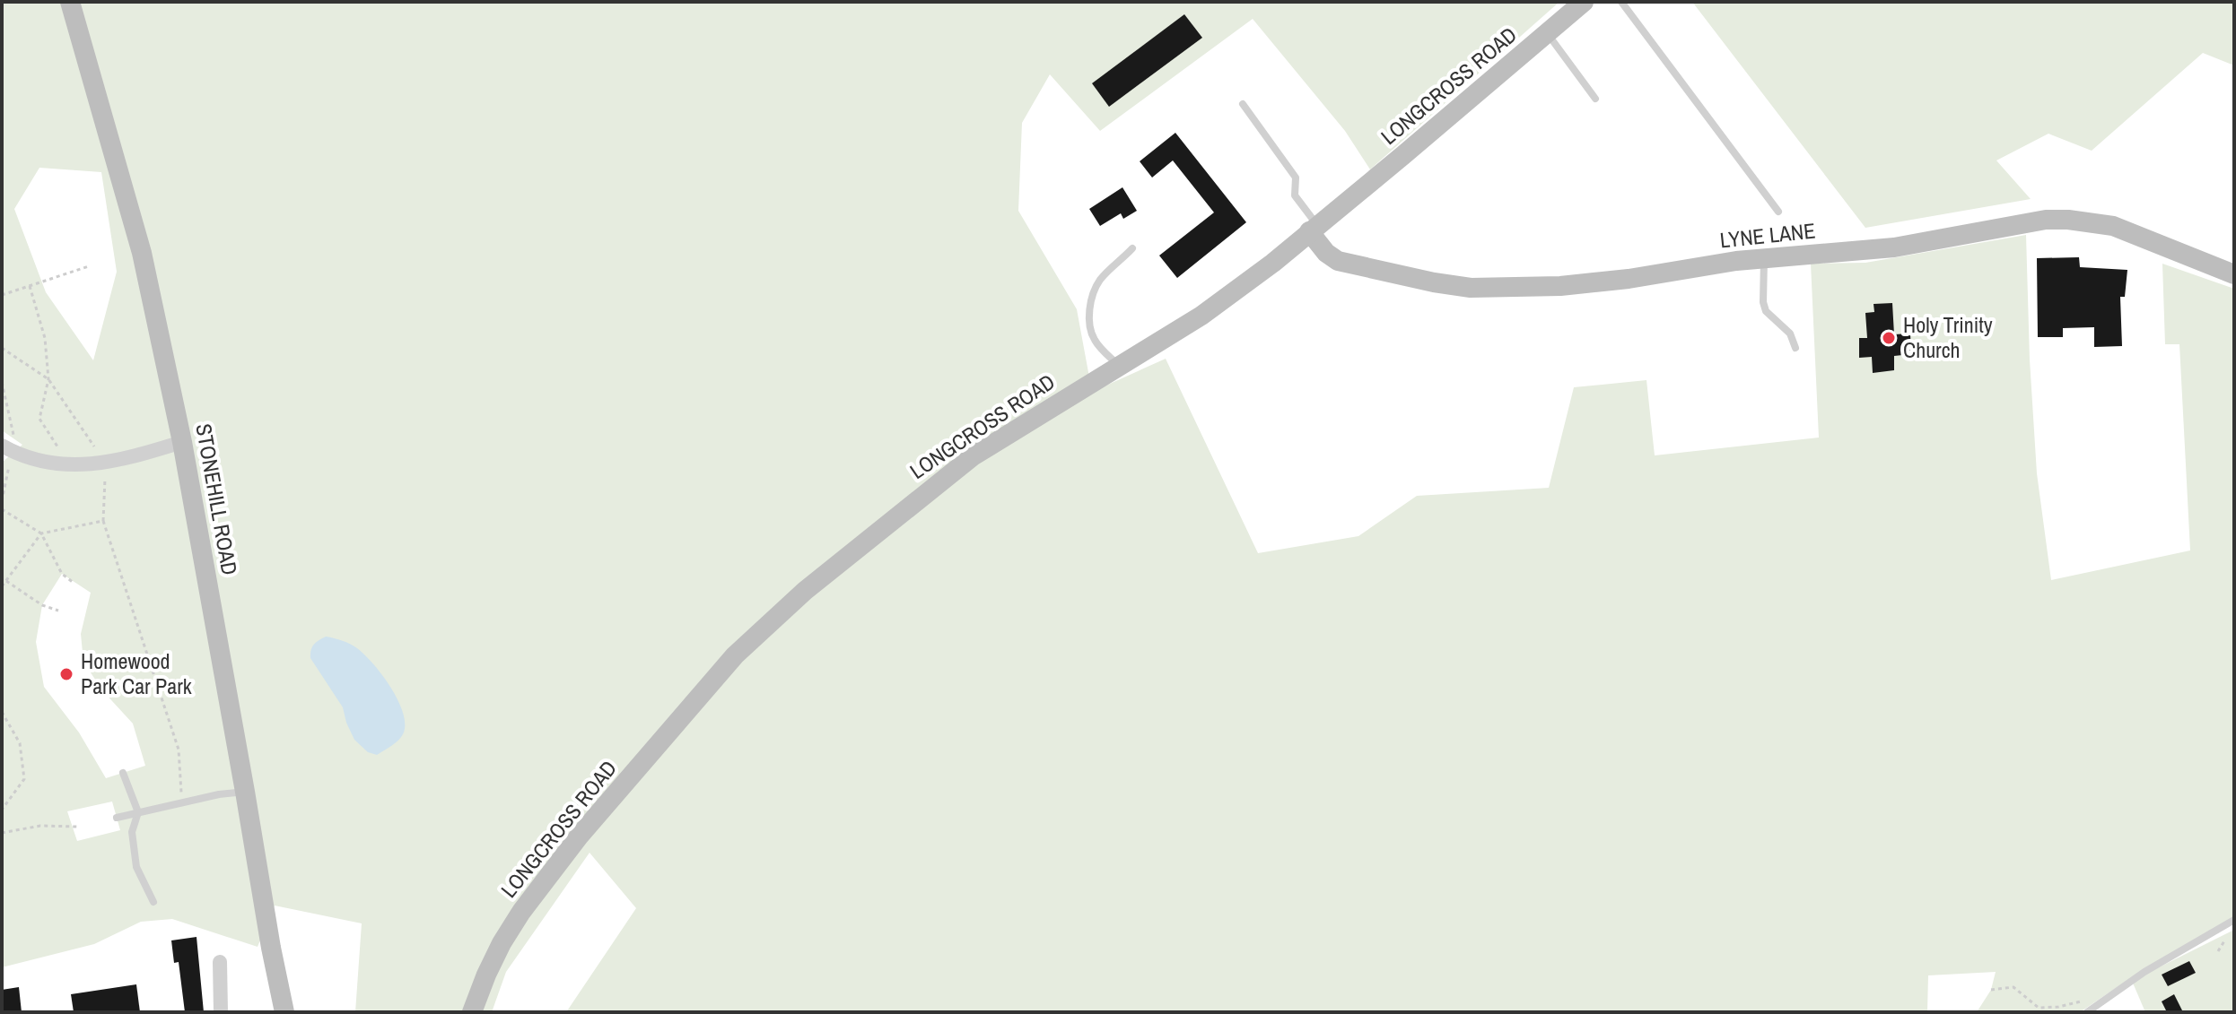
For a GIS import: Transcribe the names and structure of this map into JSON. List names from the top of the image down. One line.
{"streets":{"street":["LONGCROSS ROAD","LYNE LANE","STONEHILL ROAD"]},"crossings":[["LONGCROSS ROAD","LYNE LANE"]],"places":["Holy Trinity Church","Homewood Park Car Park"]}
